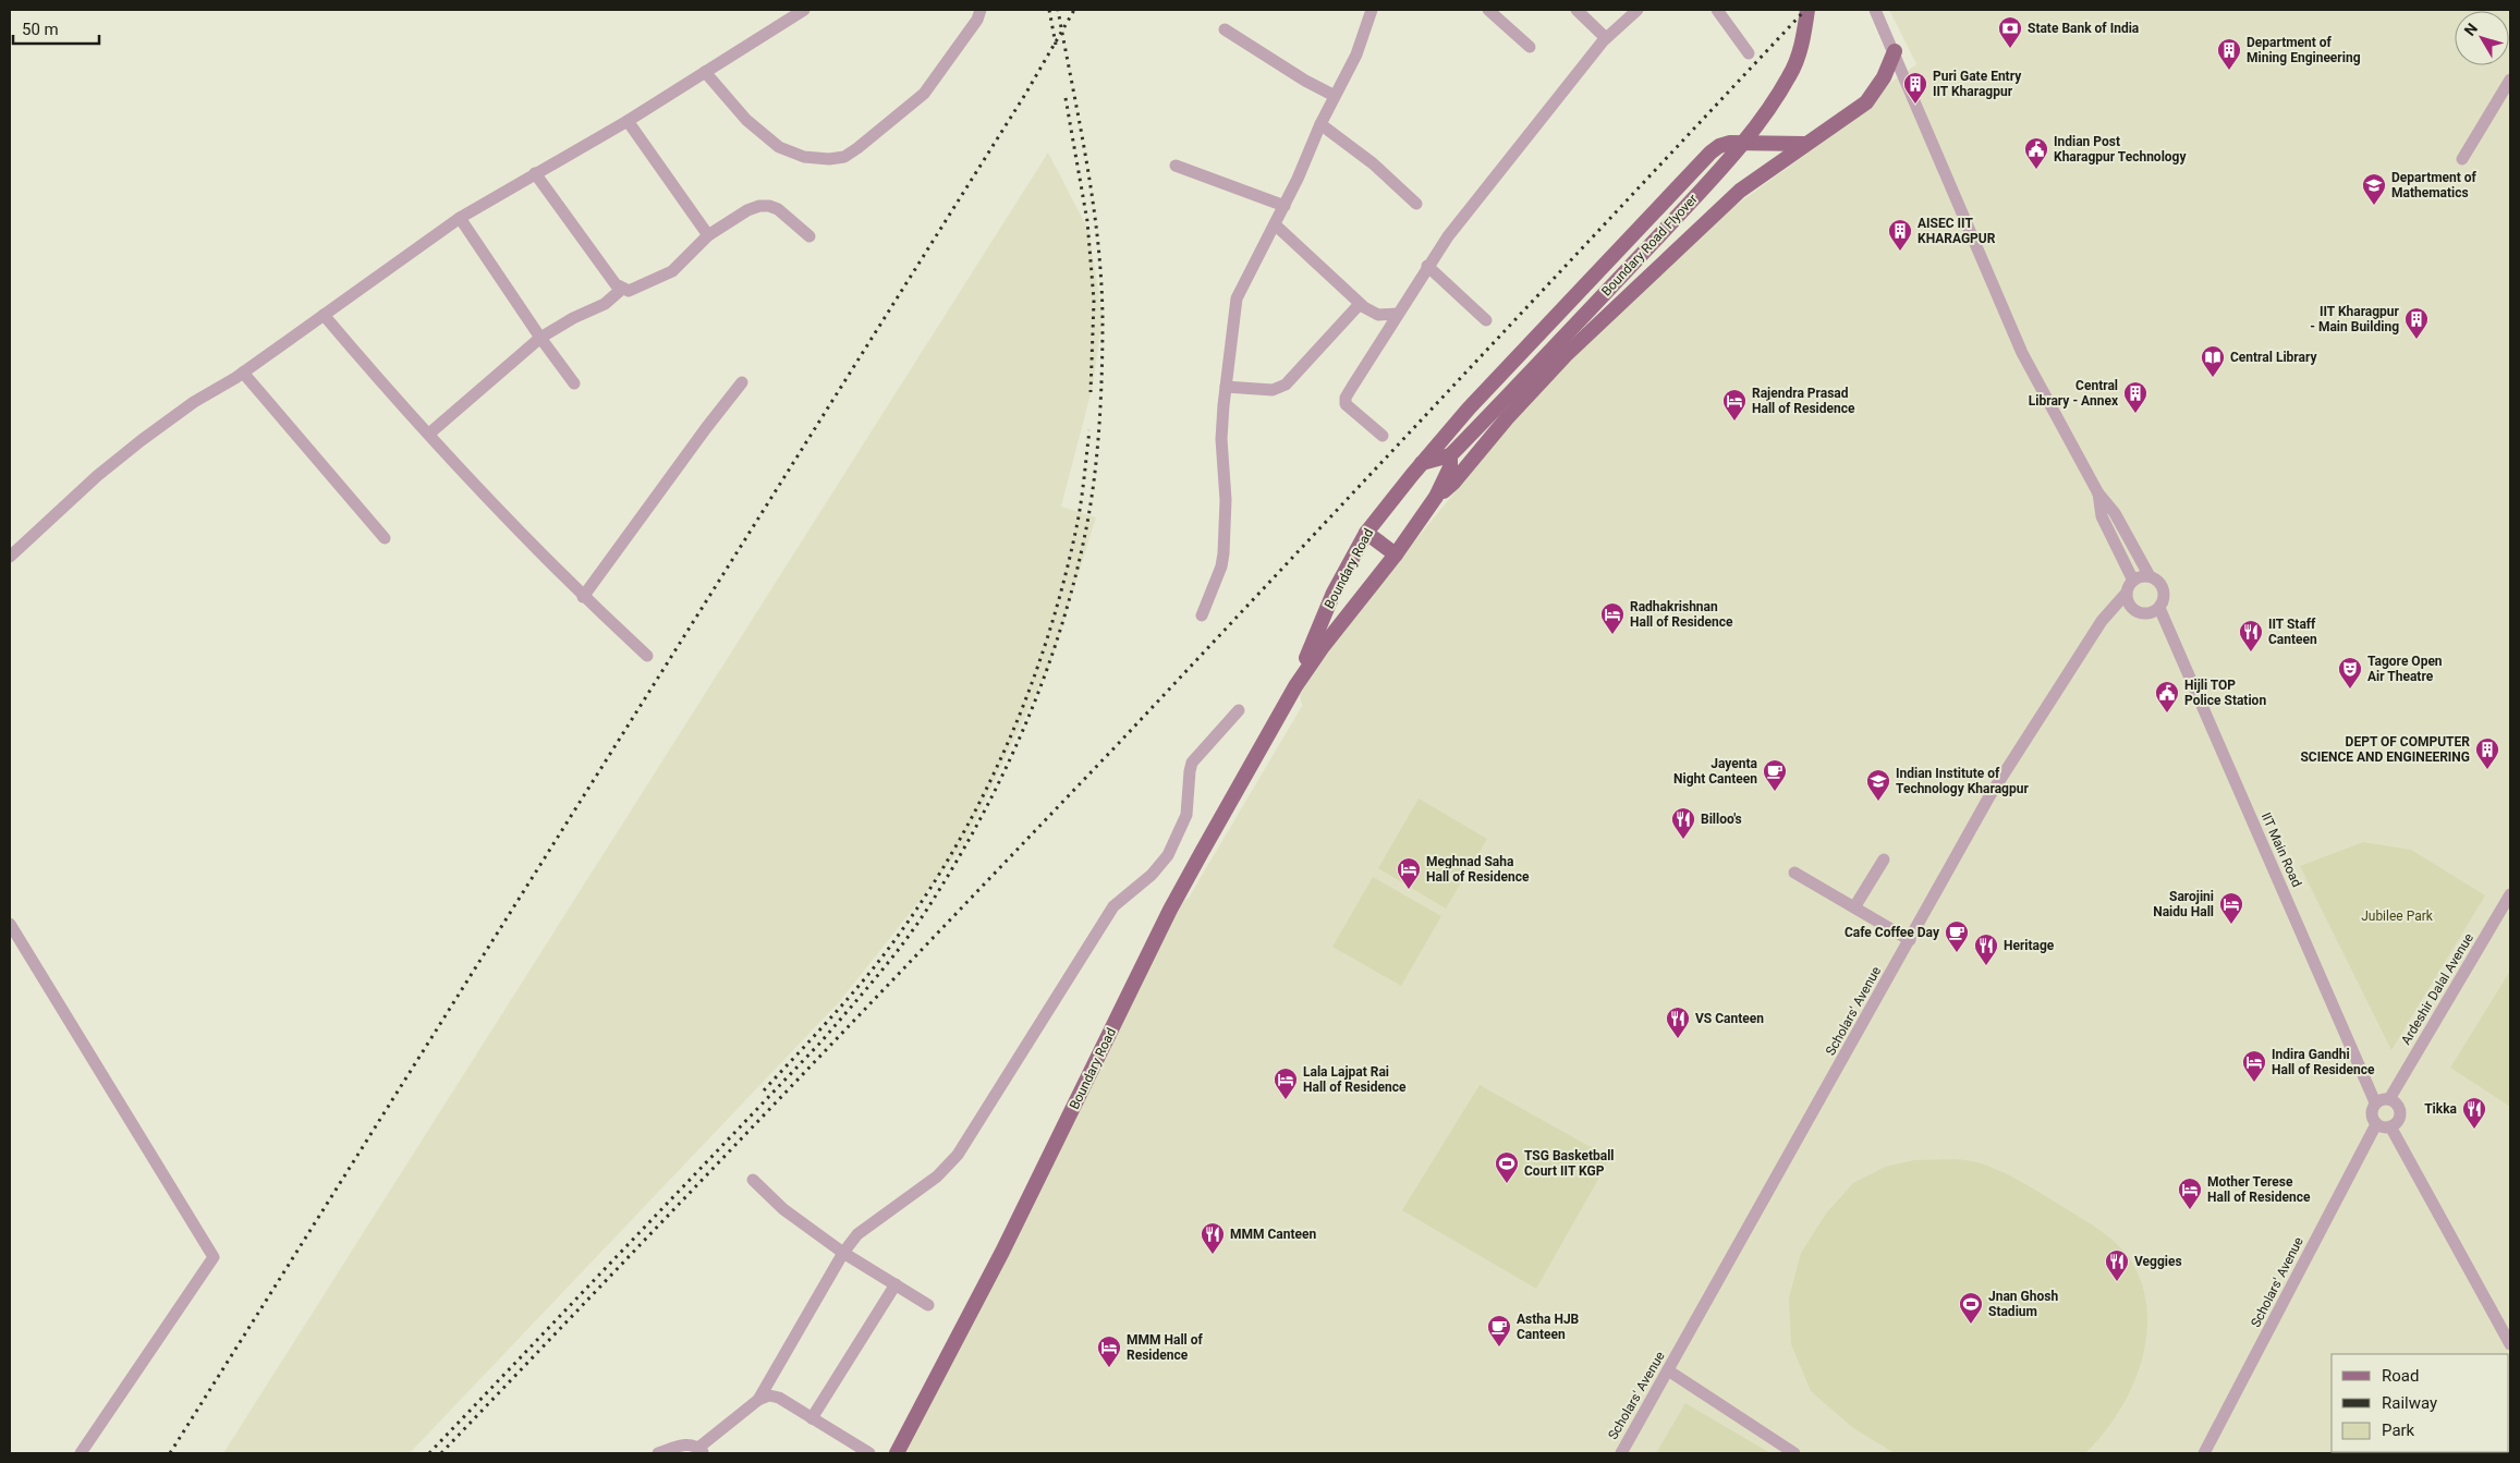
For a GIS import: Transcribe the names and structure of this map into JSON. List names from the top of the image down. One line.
{"streets":{"main road":["Boundary Road Flyover","Boundary Road"],"street":["IIT Main Road","Ardeshir Dalal Avenue","Scholars' Avenue"]},"crossings":[["Boundary Road Flyover","Boundary Road"],["IIT Main Road","Ardeshir Dalal Avenue"],["IIT Main Road","Scholars' Avenue"],["Ardeshir Dalal Avenue","Scholars' Avenue"]],"parks":["Jubilee Park"],"places":{"bank":["State Bank of India"],"building":["Department of Mining Engineering","Puri Gate Entry IIT Kharagpur","AISEC IIT KHARAGPUR","IIT Kharagpur - Main Building","Central Library - Annex","DEPT OF COMPUTER SCIENCE AND ENGINEERING"],"public building":["Indian Post Kharagpur Technology","Hijli TOP Police Station"],"school or university":["Department of Mathematics","Indian Institute of Technology Kharagpur"],"library":["Central Library"],"hotel":["Rajendra Prasad Hall of Residence","Radhakrishnan Hall of Residence","Meghnad Saha Hall of Residence","Sarojini Naidu Hall","Indira Gandhi Hall of Residence","Lala Lajpat Rai Hall of Residence","Mother Terese Hall of Residence","MMM Hall of Residence"],"restaurant":["IIT Staff Canteen","Billoo's","Heritage","VS Canteen","Tikka","MMM Canteen","Veggies"],"theatre":["Tagore Open Air Theatre"],"cafe":["Jayenta Night Canteen","Cafe Coffee Day","Astha HJB Canteen"],"sports":["TSG Basketball Court IIT KGP","Jnan Ghosh Stadium"]},"legend":["Road","Railway","Park"],"scale_bar":"50 m","north":"top left"}
